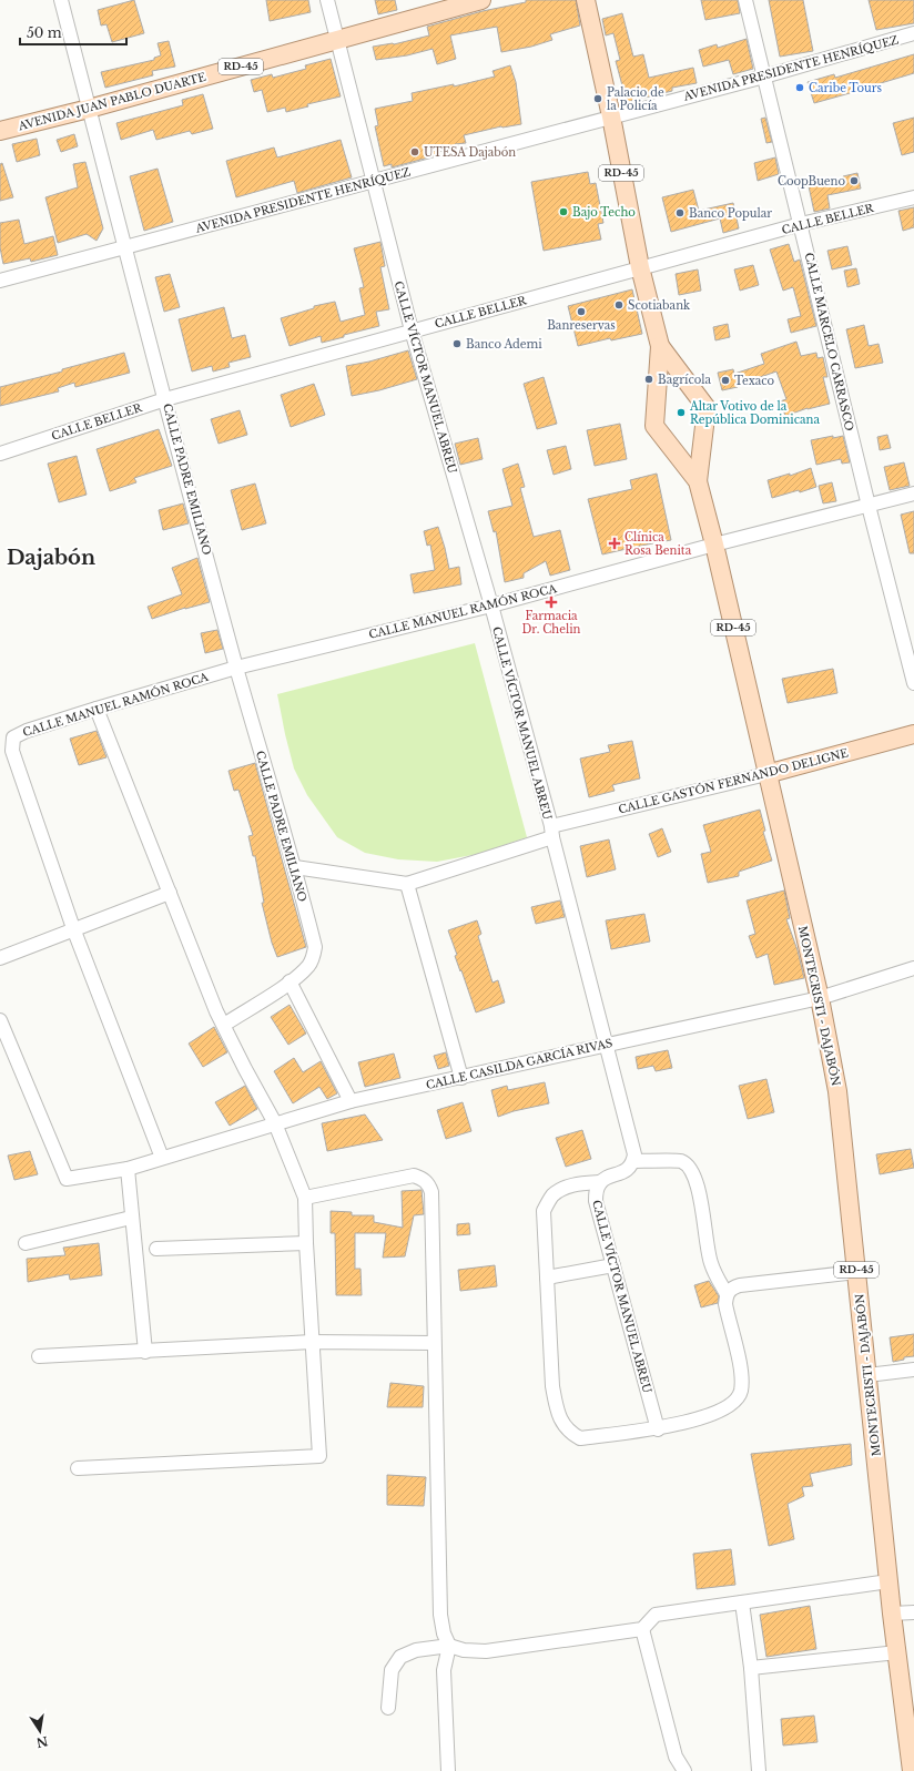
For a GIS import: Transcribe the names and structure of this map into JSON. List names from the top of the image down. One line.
{"streets":{"main road":["RD-45","AVENIDA JUAN PABLO DUARTE","CALLE GASTÓN FERNANDO DELIGNE","MONTECRISTI - DAJABÓN"],"street":["AVENIDA PRESIDENTE HENRÍQUEZ","CALLE BELLER","CALLE MARCELO CARRASCO","CALLE VÍCTOR MANUEL ABREU","CALLE PADRE EMILIANO","CALLE MANUEL RAMÓN ROCA","CALLE CASILDA GARCÍA RIVAS"]},"crossings":[["RD-45","AVENIDA PRESIDENTE HENRÍQUEZ"],["RD-45","CALLE BELLER"],["RD-45","CALLE MANUEL RAMÓN ROCA"],["RD-45","CALLE GASTÓN FERNANDO DELIGNE"],["RD-45","MONTECRISTI - DAJABÓN"],["AVENIDA PRESIDENTE HENRÍQUEZ","CALLE MARCELO CARRASCO"],["AVENIDA PRESIDENTE HENRÍQUEZ","CALLE VÍCTOR MANUEL ABREU"],["AVENIDA PRESIDENTE HENRÍQUEZ","CALLE PADRE EMILIANO"],["AVENIDA JUAN PABLO DUARTE","CALLE VÍCTOR MANUEL ABREU"],["AVENIDA JUAN PABLO DUARTE","CALLE PADRE EMILIANO"],["CALLE BELLER","CALLE MARCELO CARRASCO"],["CALLE BELLER","CALLE VÍCTOR MANUEL ABREU"],["CALLE BELLER","CALLE PADRE EMILIANO"],["CALLE MARCELO CARRASCO","CALLE MANUEL RAMÓN ROCA"],["CALLE VÍCTOR MANUEL ABREU","CALLE MANUEL RAMÓN ROCA"],["CALLE VÍCTOR MANUEL ABREU","CALLE GASTÓN FERNANDO DELIGNE"],["CALLE VÍCTOR MANUEL ABREU","CALLE CASILDA GARCÍA RIVAS"],["CALLE PADRE EMILIANO","CALLE MANUEL RAMÓN ROCA"],["CALLE GASTÓN FERNANDO DELIGNE","MONTECRISTI - DAJABÓN"],["MONTECRISTI - DAJABÓN","CALLE CASILDA GARCÍA RIVAS"]],"districts":["Dajabón"],"places":{"other":["Caribe Tours","Palacio de la Policía","UTESA Dajabón","CoopBueno","Bajo Techo","Banco Popular","Scotiabank","Banreservas","Banco Ademi","Bagrícola","Texaco","Altar Votivo de la República Dominicana"],"health":["Clínica Rosa Benita","Farmacia Dr. Chelin"]},"scale_bar":"50 m","north":"bottom"}
